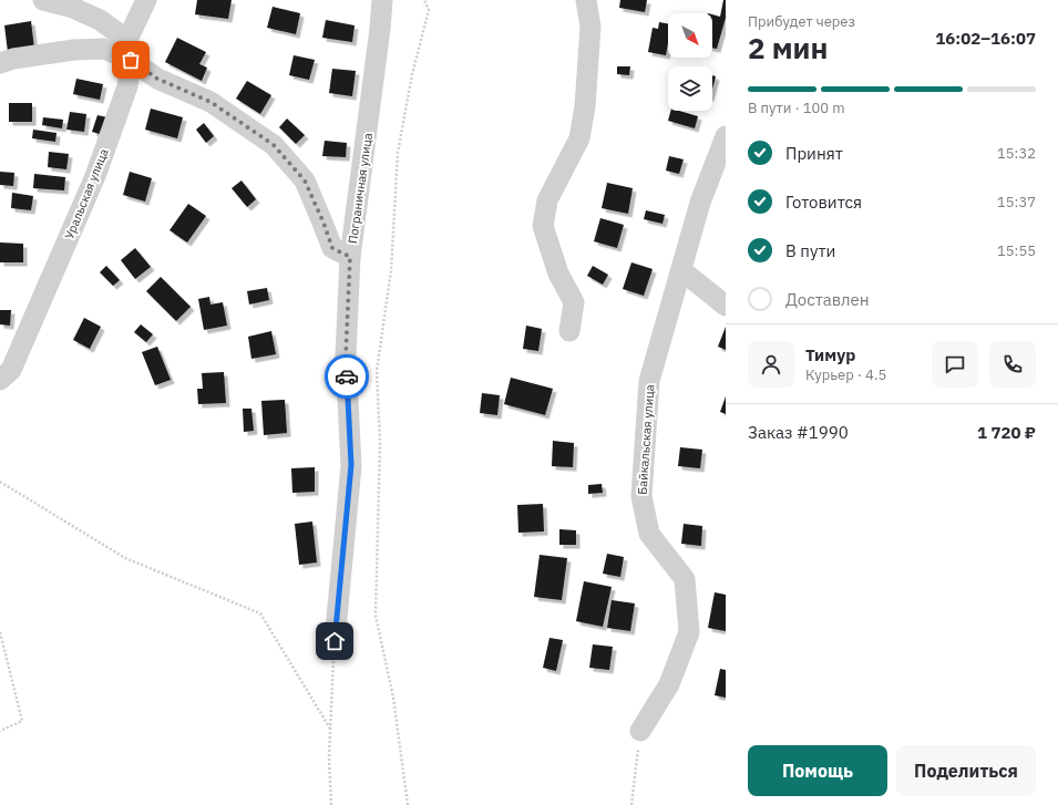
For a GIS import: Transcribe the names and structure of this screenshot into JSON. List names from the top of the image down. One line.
{"streets":{"street":["Пограничная улица","Уральская улица","Байкальская улица"]},"north":"bottom right","page":{"heading":["2 мин","Прибудет через","16:02–16:07"],"panel":["Тимур","Курьер · 4.5","Заказ #1990","1 720 ₽"],"bar":"В пути · 100 m","list":[["Принят","15:32"],["Готовится","15:37"],["В пути","15:55"],"Доставлен"],"buttons":["Помощь","Поделиться"]}}
